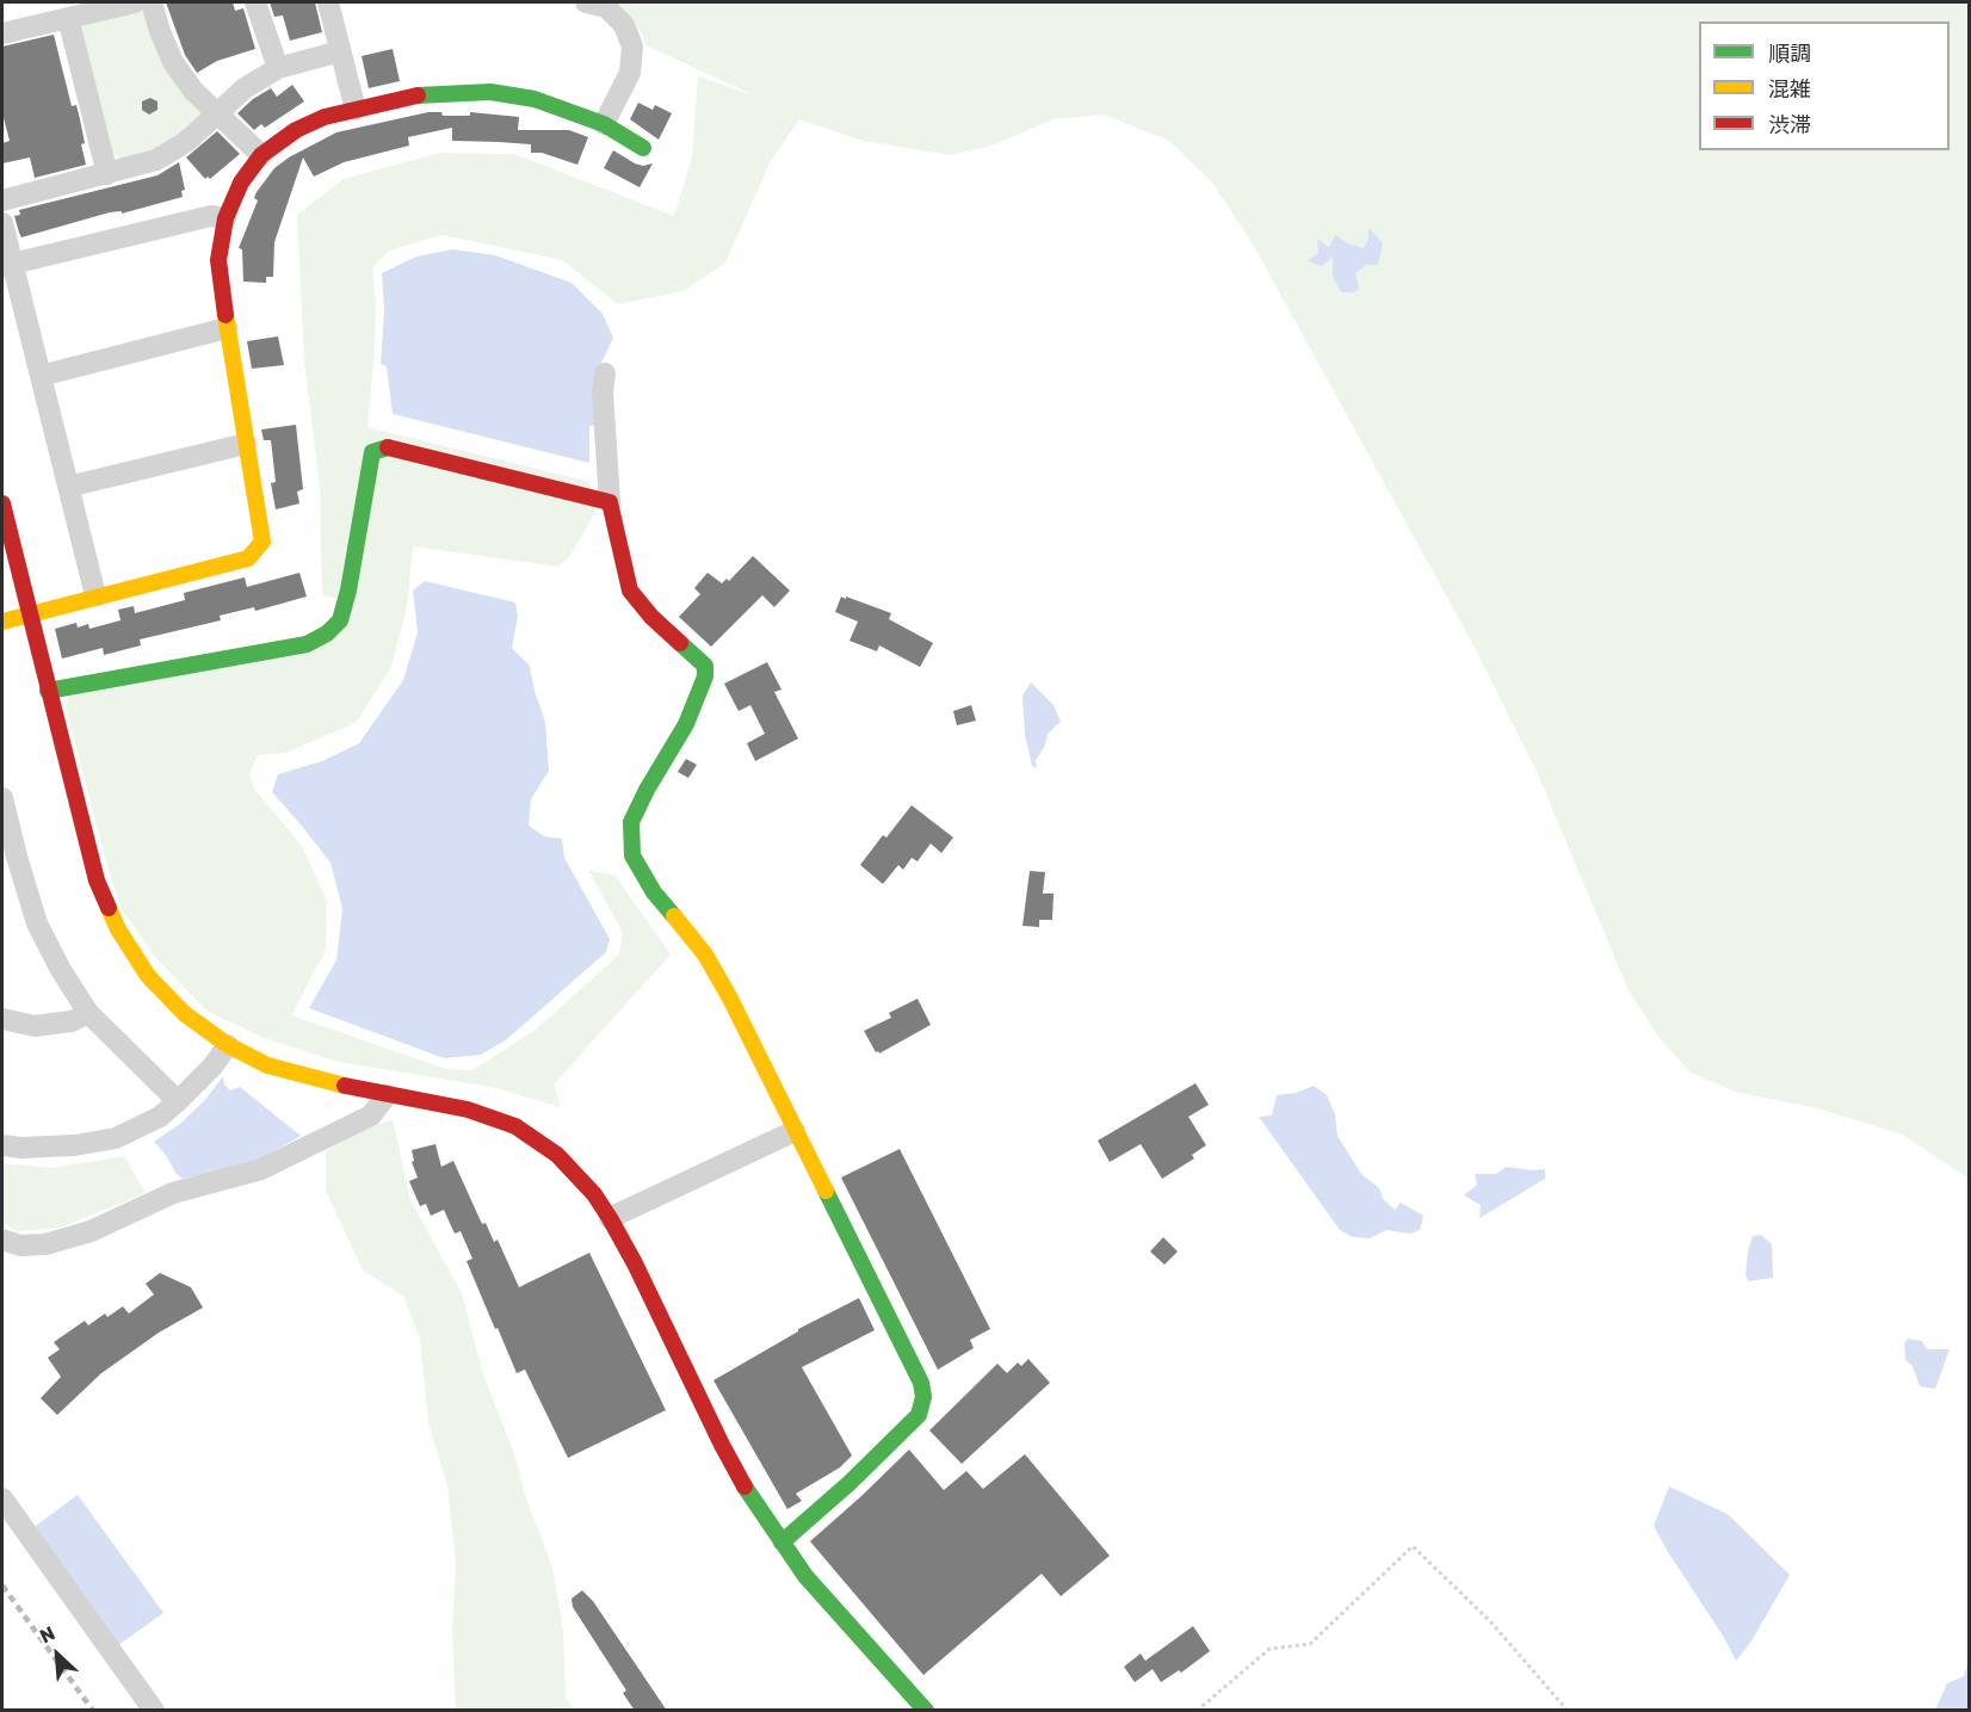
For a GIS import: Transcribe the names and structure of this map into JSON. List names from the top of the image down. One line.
{"legend":["順調","混雑","渋滞"],"north":"top left"}
